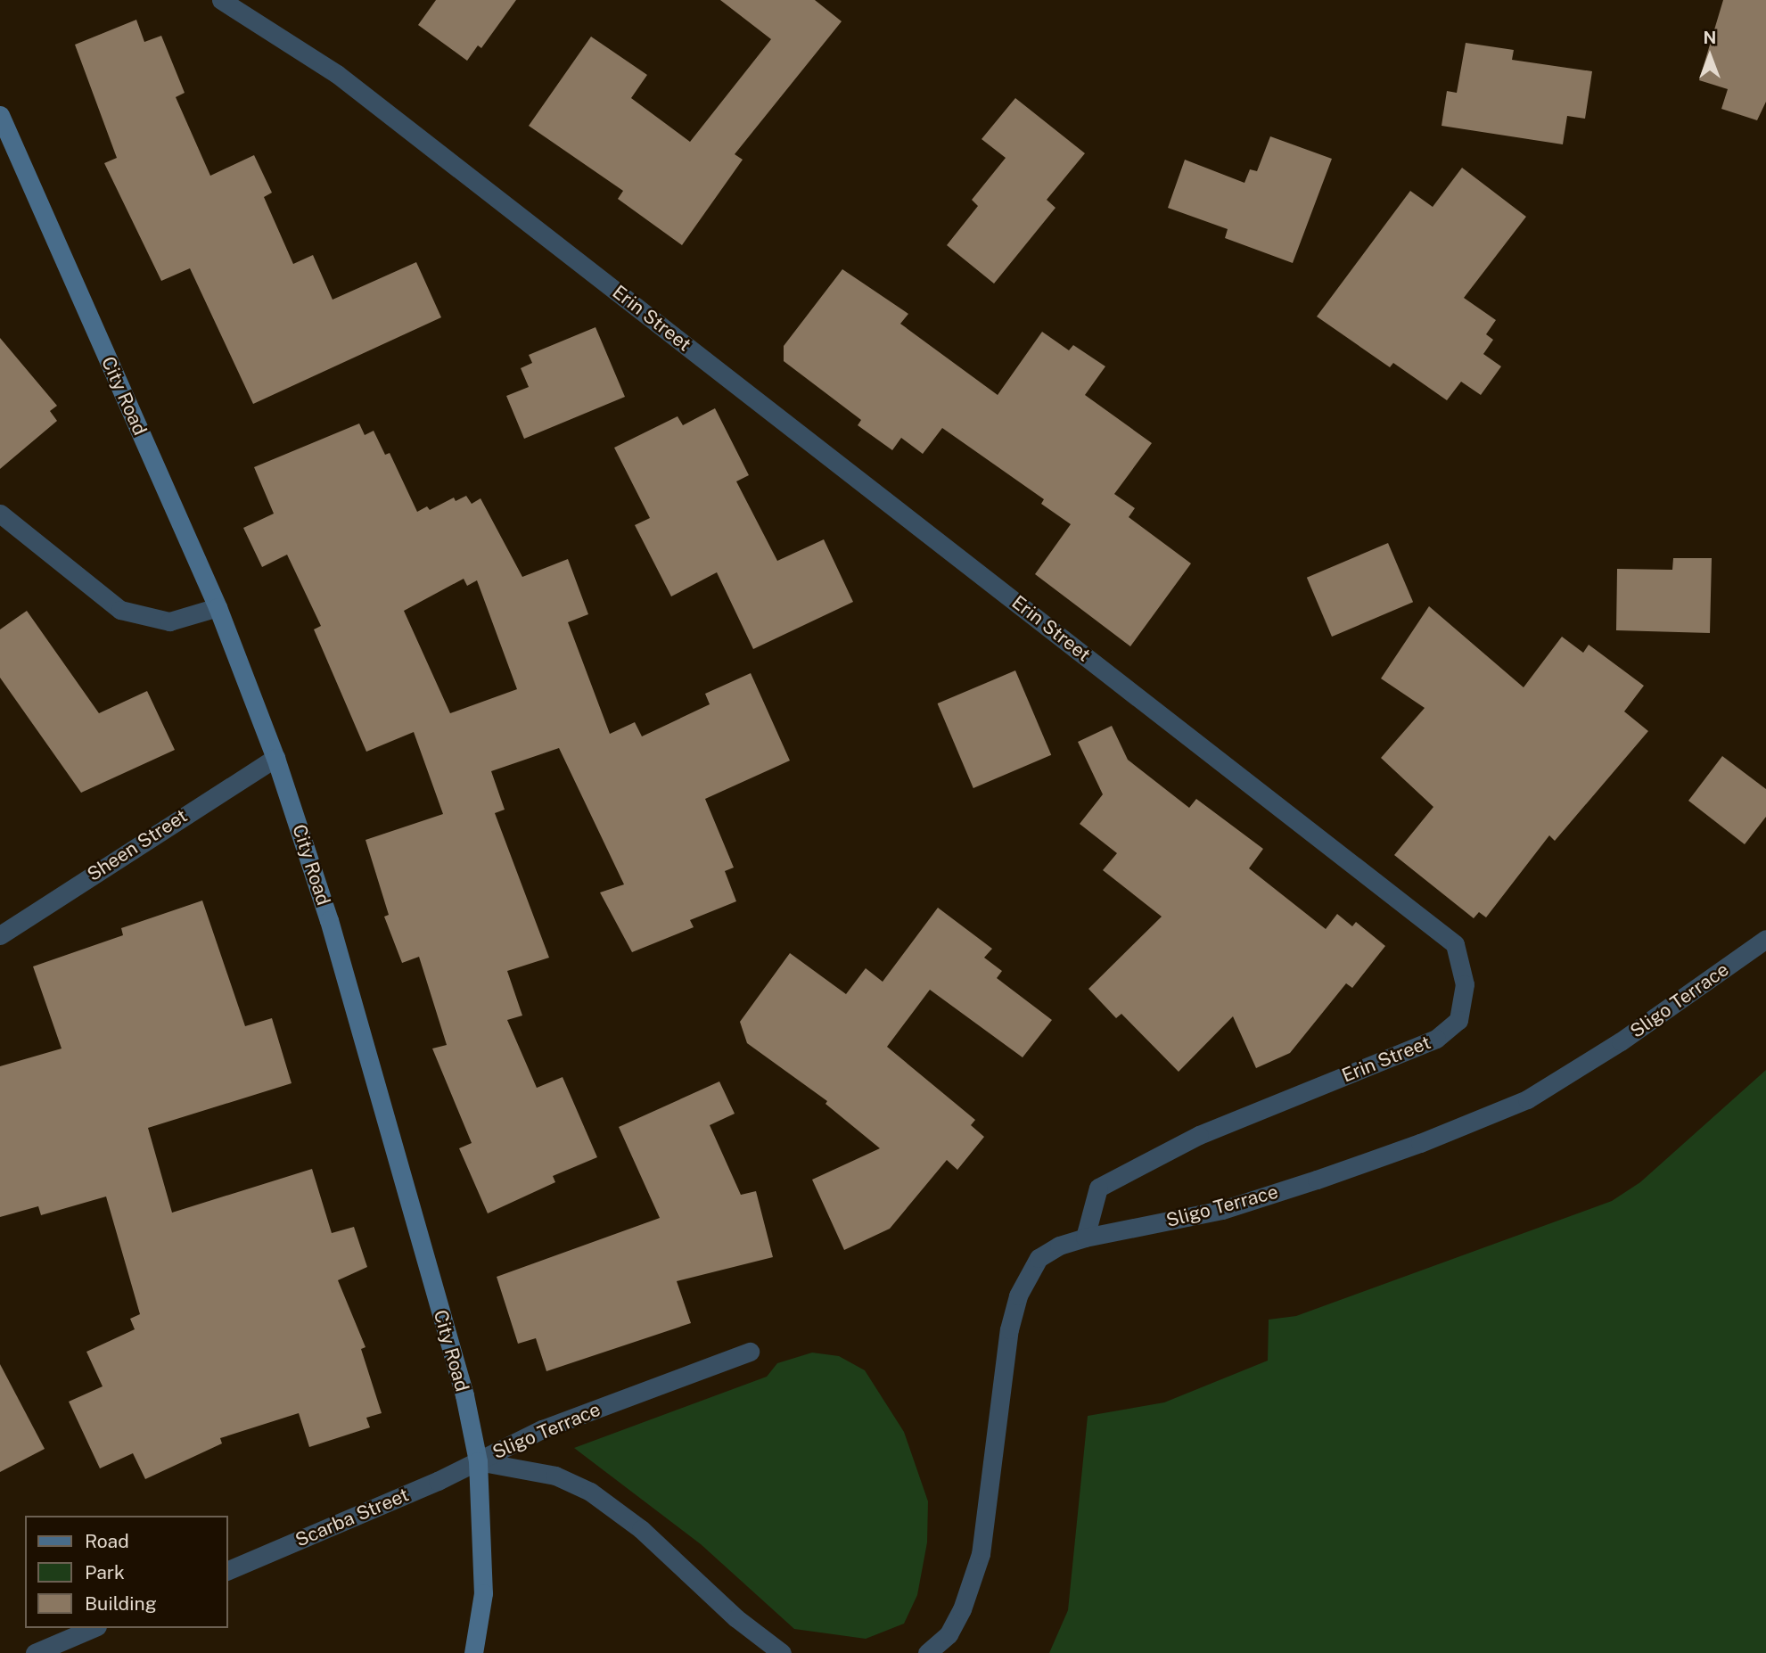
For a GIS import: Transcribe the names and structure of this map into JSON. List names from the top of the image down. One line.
{"streets":{"street":["Erin Street","City Road","Sheen Street","Sligo Terrace","Scarba Street"]},"crossings":[["Erin Street","Sligo Terrace"],["City Road","Sheen Street"],["City Road","Sligo Terrace"],["City Road","Scarba Street"],["Sligo Terrace","Scarba Street"]],"legend":["Road","Park","Building"],"north":"top"}
